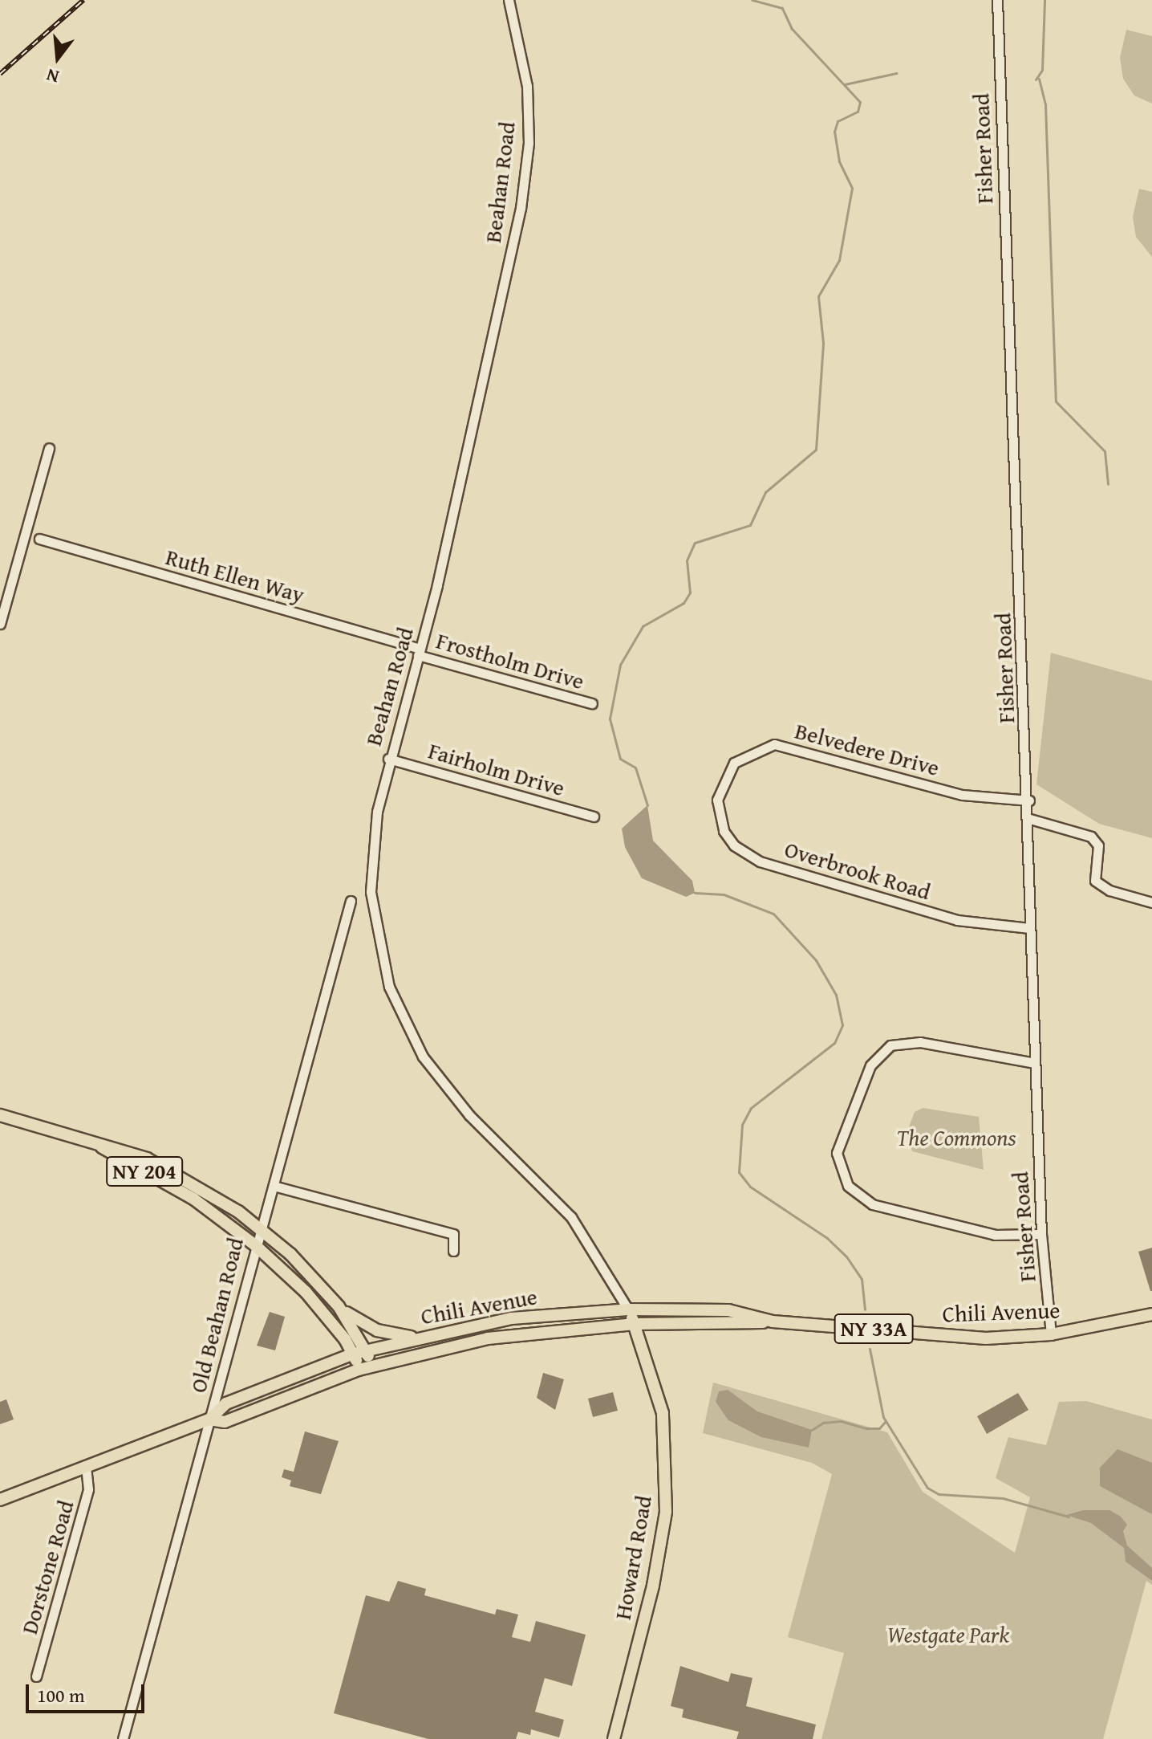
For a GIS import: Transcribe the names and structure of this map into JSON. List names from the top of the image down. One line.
{"streets":{"main road":["NY 204","Chili Avenue","NY 33A","Howard Road"],"street":["Fisher Road","Beahan Road","Ruth Ellen Way","Frostholm Drive","Belvedere Drive","Fairholm Drive","Overbrook Road","Old Beahan Road","Dorstone Road"]},"crossings":[["Fisher Road","Belvedere Drive"],["Fisher Road","Overbrook Road"],["Fisher Road","Chili Avenue"],["Beahan Road","Ruth Ellen Way"],["Beahan Road","Frostholm Drive"],["Beahan Road","Fairholm Drive"],["Beahan Road","Chili Avenue"],["Beahan Road","Howard Road"],["Ruth Ellen Way","Frostholm Drive"],["Belvedere Drive","Overbrook Road"],["NY 204","Chili Avenue"],["NY 204","Old Beahan Road"],["Chili Avenue","Old Beahan Road"],["Chili Avenue","Howard Road"],["Chili Avenue","Dorstone Road"]],"parks":["The Commons","Westgate Park"],"scale_bar":"100 m","north":"bottom"}
